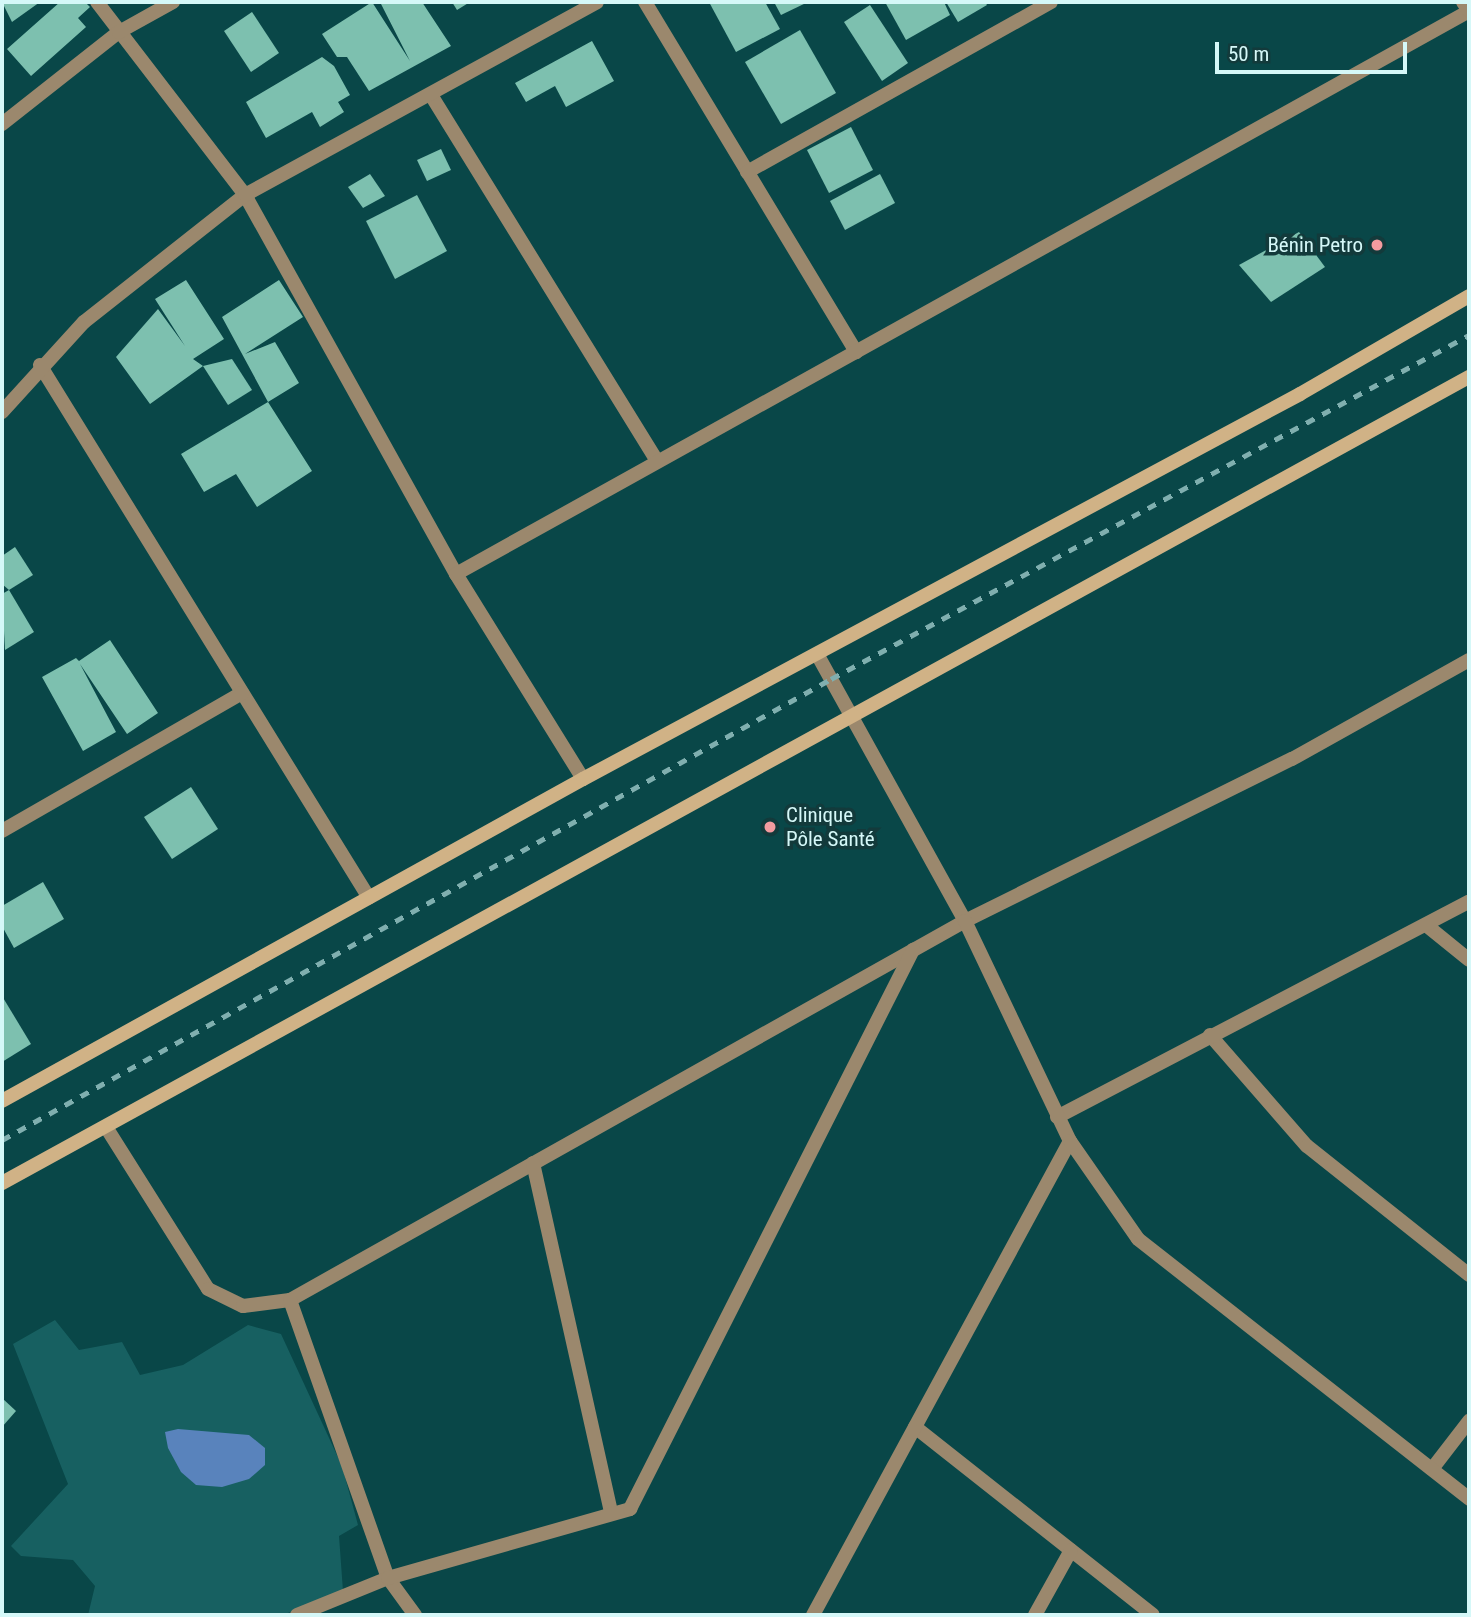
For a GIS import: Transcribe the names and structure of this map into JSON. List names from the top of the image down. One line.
{"places":["Bénin Petro","Clinique Pôle Santé"],"scale_bar":"50 m"}
